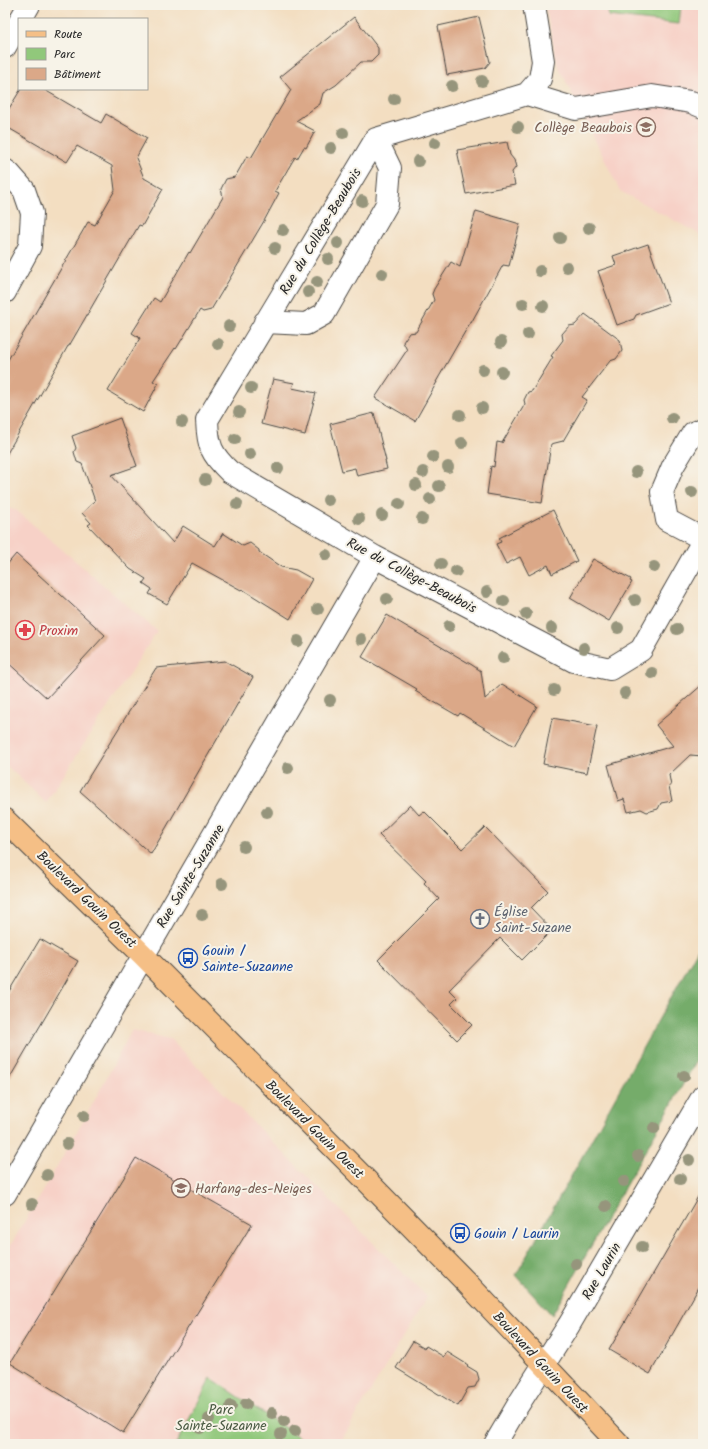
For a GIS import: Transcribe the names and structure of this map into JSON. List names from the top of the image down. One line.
{"streets":{"main road":["Boulevard Gouin Ouest"],"street":["Rue du Collège-Beaubois","Rue Sainte-Suzanne","Rue Laurin"]},"crossings":[["Rue du Collège-Beaubois","Rue Sainte-Suzanne"],["Rue Sainte-Suzanne","Boulevard Gouin Ouest"],["Boulevard Gouin Ouest","Rue Laurin"]],"parks":["Parc Sainte-Suzanne"],"places":{"school or university":["Collège Beaubois","Harfang-des-Neiges"],"pharmacy":["Proxim"],"church":["Église Saint-Suzane"],"bus stop":["Gouin / Sainte-Suzanne","Gouin / Laurin"]},"legend":["Route","Parc","Bâtiment"]}
